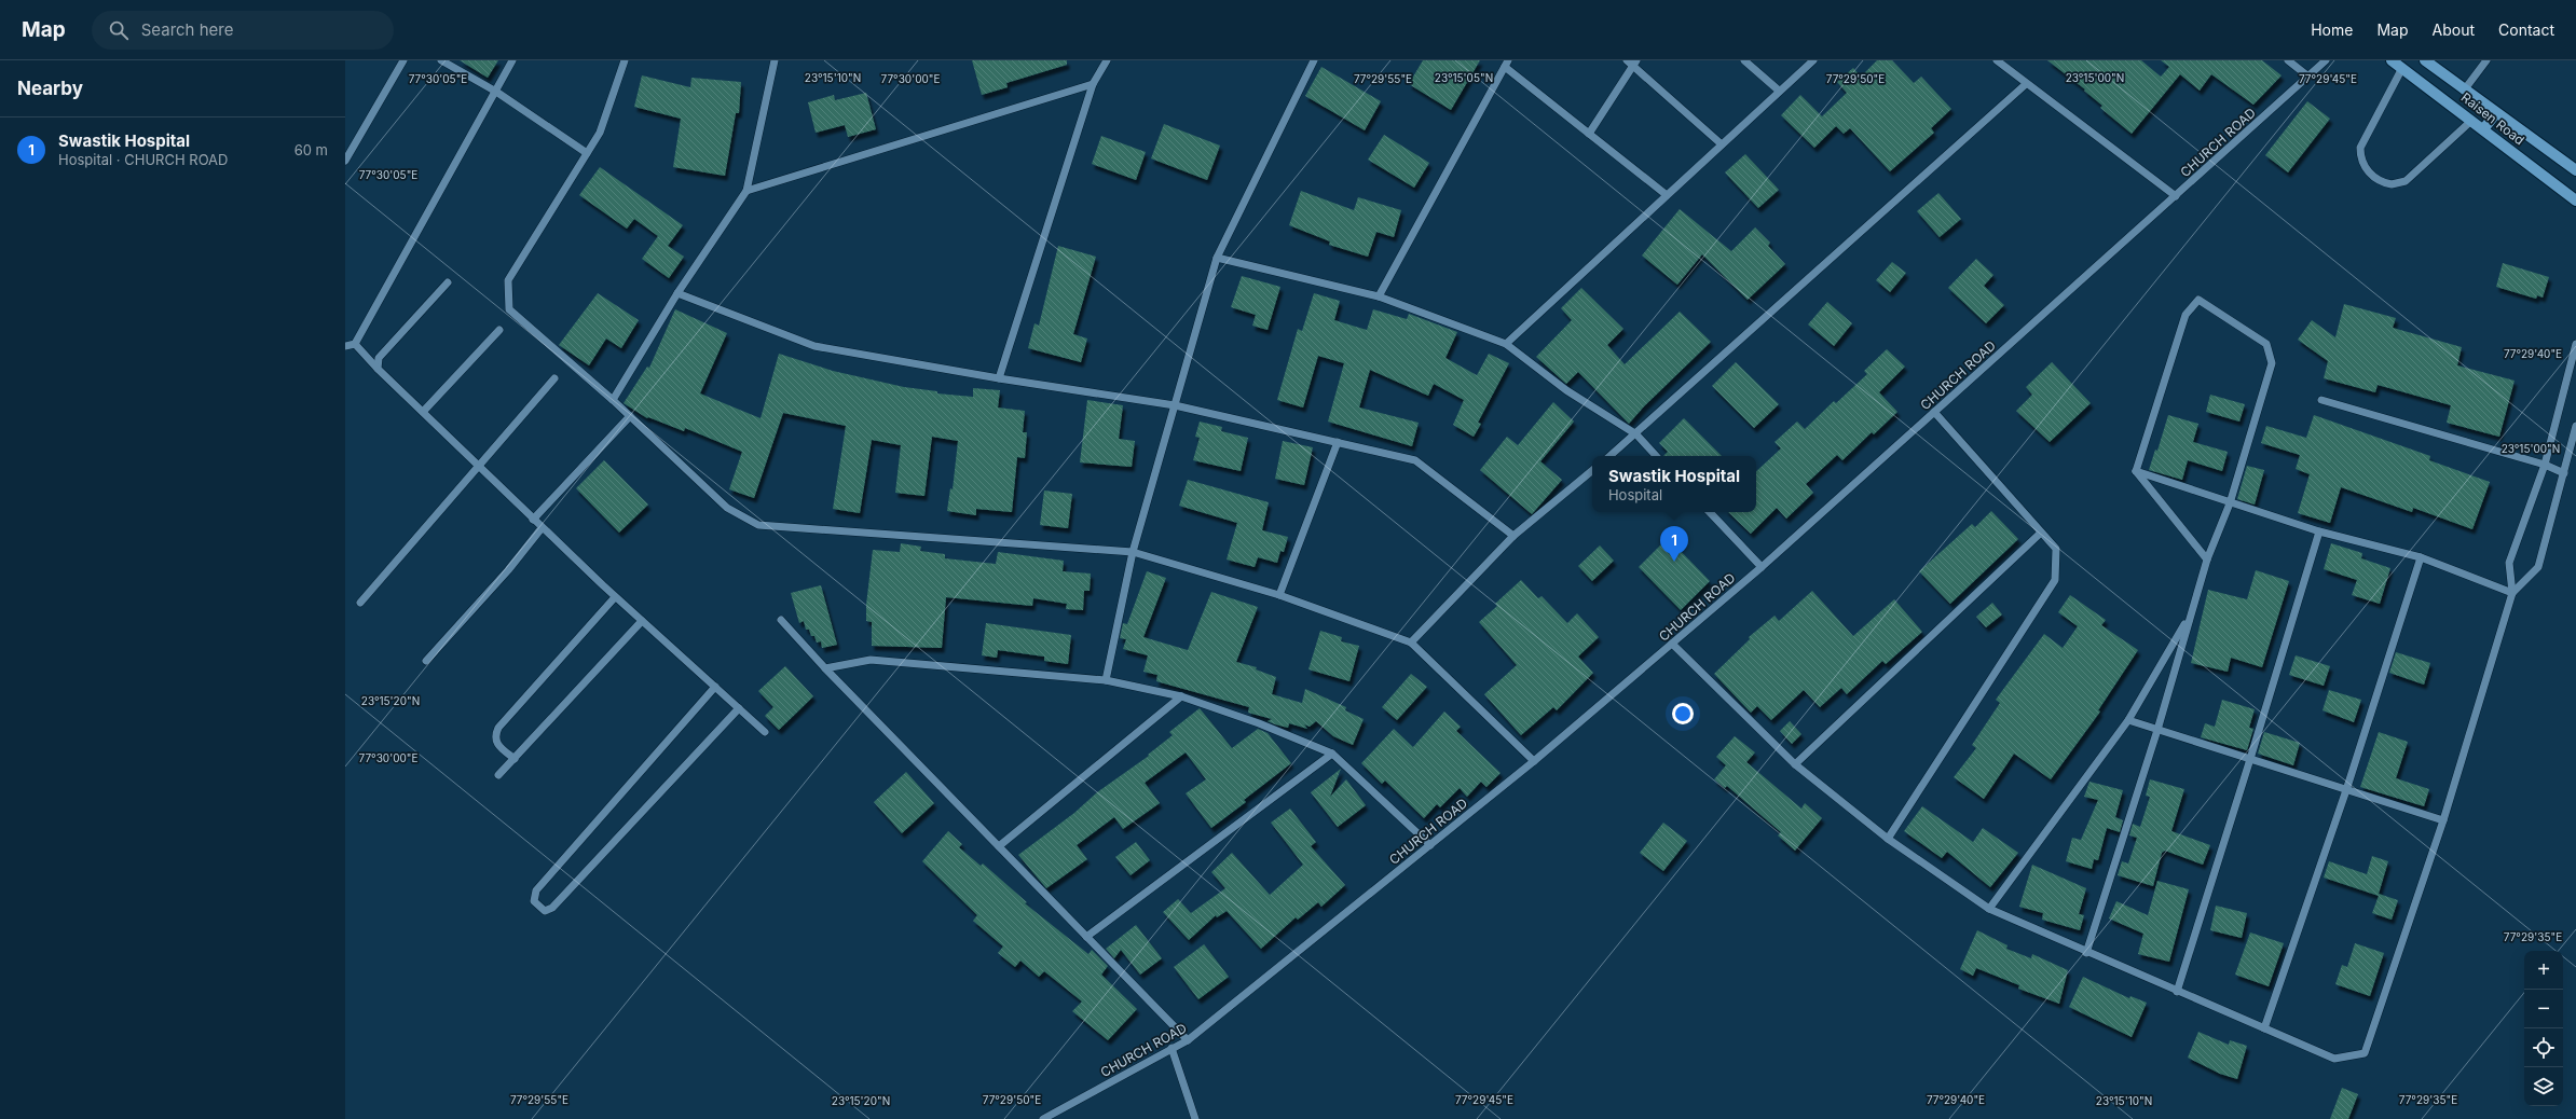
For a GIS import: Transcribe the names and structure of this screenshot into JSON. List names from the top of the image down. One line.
{"streets":{"main road":["Raisen Road"],"street":["CHURCH ROAD"]},"page":{"header":"Map","search":"Search here","nav":["Home","Map","About","Contact"],"heading":"Nearby","list":[{"mark":"1","name":"Swastik Hospital","note":"Hospital · CHURCH ROAD","value":"60 m"}],"popup":["Swastik Hospital","Hospital"],"pins":"1","map_buttons":["+","−"]},"coordinates":["23°15'10\"N","23°15'05\"N","23°15'00\"N","77°30'05\"E","77°30'00\"E","77°29'55\"E","77°29'50\"E","77°29'45\"E","77°29'40\"E","23°15'20\"N","77°29'35\"E"]}
